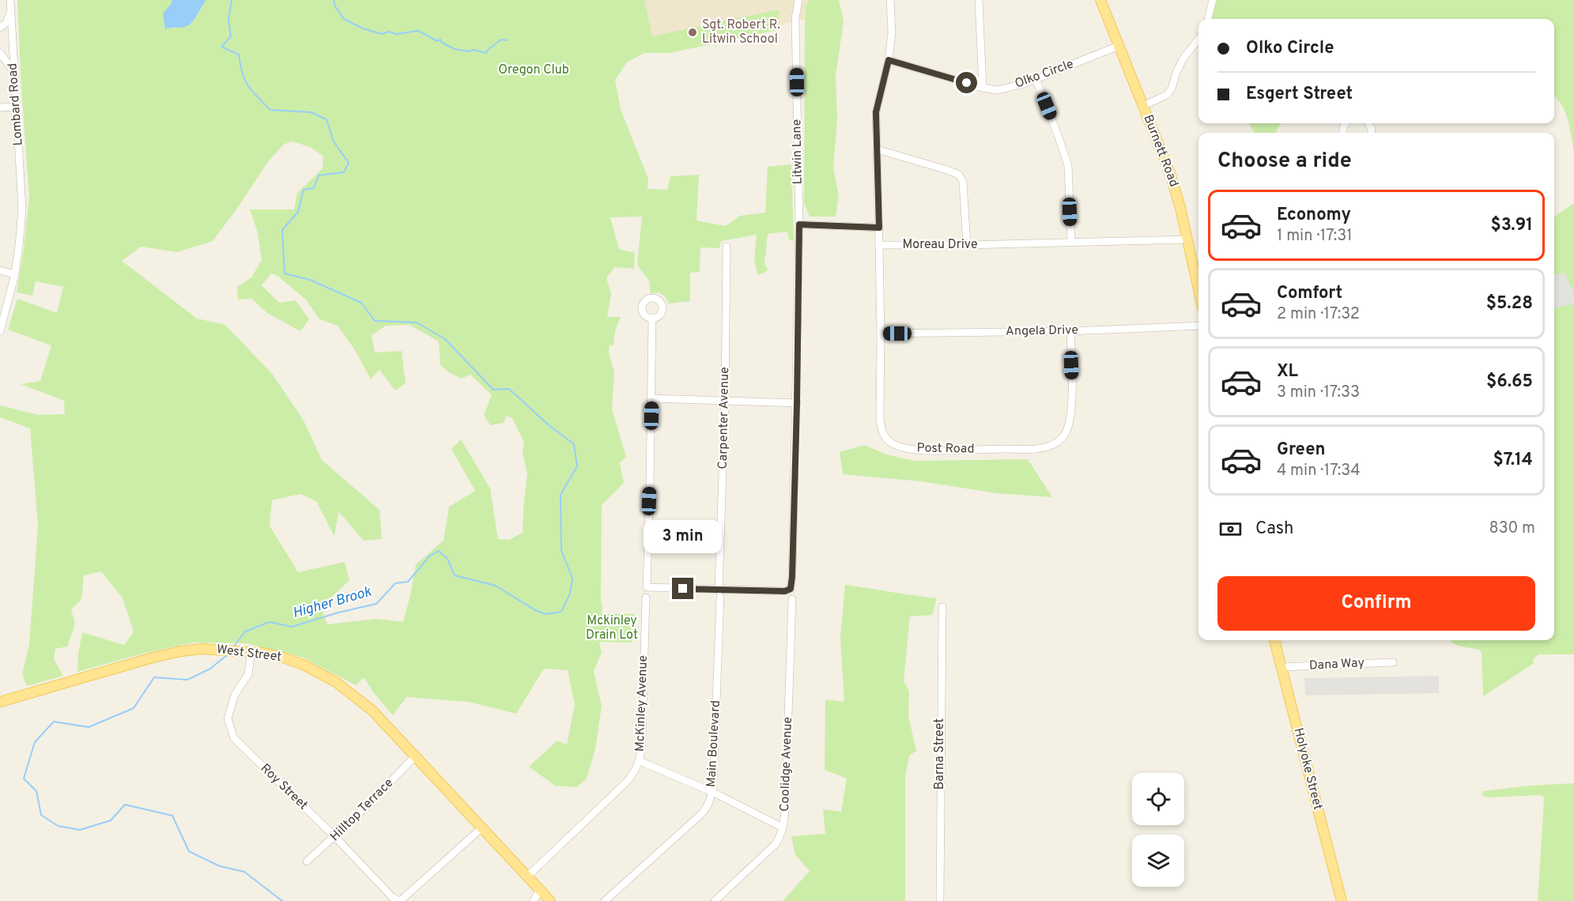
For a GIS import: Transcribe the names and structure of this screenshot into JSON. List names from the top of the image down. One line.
{"streets":{"main road":["Burnett Road","West Street","Holyoke Street"],"street":["Olko Circle","Lombard Road","Litwin Lane","Moreau Drive","Angela Drive","Carpenter Avenue","Post Road","Dana Way","McKinley Avenue","Main Boulevard","Barna Street","Coolidge Avenue","Roy Street","Hilltop Terrace"]},"crossings":[["Olko Circle","Burnett Road"],["Burnett Road","Moreau Drive"],["Litwin Lane","Carpenter Avenue"],["Litwin Lane","Main Boulevard"],["Moreau Drive","Post Road"],["Angela Drive","Post Road"],["Carpenter Avenue","Main Boulevard"],["West Street","McKinley Avenue"],["West Street","Roy Street"],["West Street","Hilltop Terrace"],["Dana Way","Holyoke Street"],["Roy Street","Hilltop Terrace"]],"water":["Higher Brook"],"parks":["Oregon Club","Mckinley Drain Lot"],"places":["Sgt. Robert R. Litwin School"],"page":{"banner":["Olko Circle","Esgert Street"],"heading":"Choose a ride","list":[{"name":"Economy","note":"1 min · 17:31","value":"$3.91"},{"name":"Comfort","note":"2 min · 17:32","value":"$5.28"},{"name":"XL","note":"3 min · 17:33","value":"$6.65"},{"name":"Green","note":"4 min · 17:34","value":"$7.14"}],"pay":["Cash","830 m"],"bubble":"3 min","buttons":"Confirm"}}
